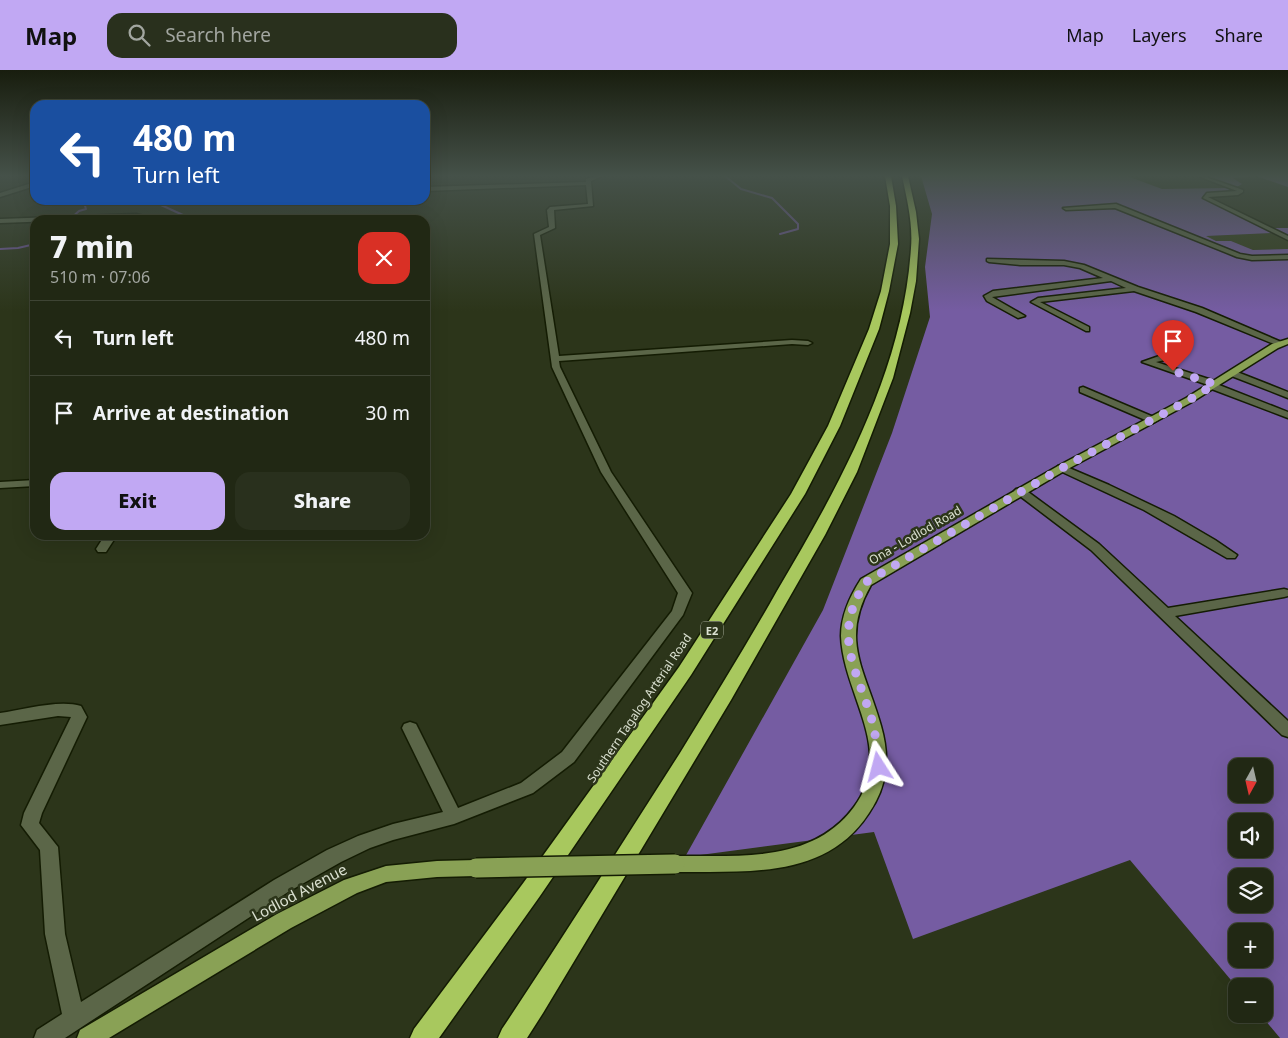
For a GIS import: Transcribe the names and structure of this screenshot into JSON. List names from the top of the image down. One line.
{"streets":{"highway":["E2","Southern Tagalog Arterial Road"],"main road":["Ona - Lodlod Road","Lodlod Avenue"]},"crossings":[["Ona - Lodlod Road","Lodlod Avenue"]],"north":"bottom","page":{"header":"Map","search":"Search here","nav":["Map","Layers","Share"],"turn":["480 m","Turn left"],"heading":["7 min","510 m · 07:06"],"list":[{"name":"Turn left","value":"480 m"},{"name":"Arrive at destination","value":"30 m"}],"buttons":["Exit","Share"],"map_buttons":["+","−"]}}
